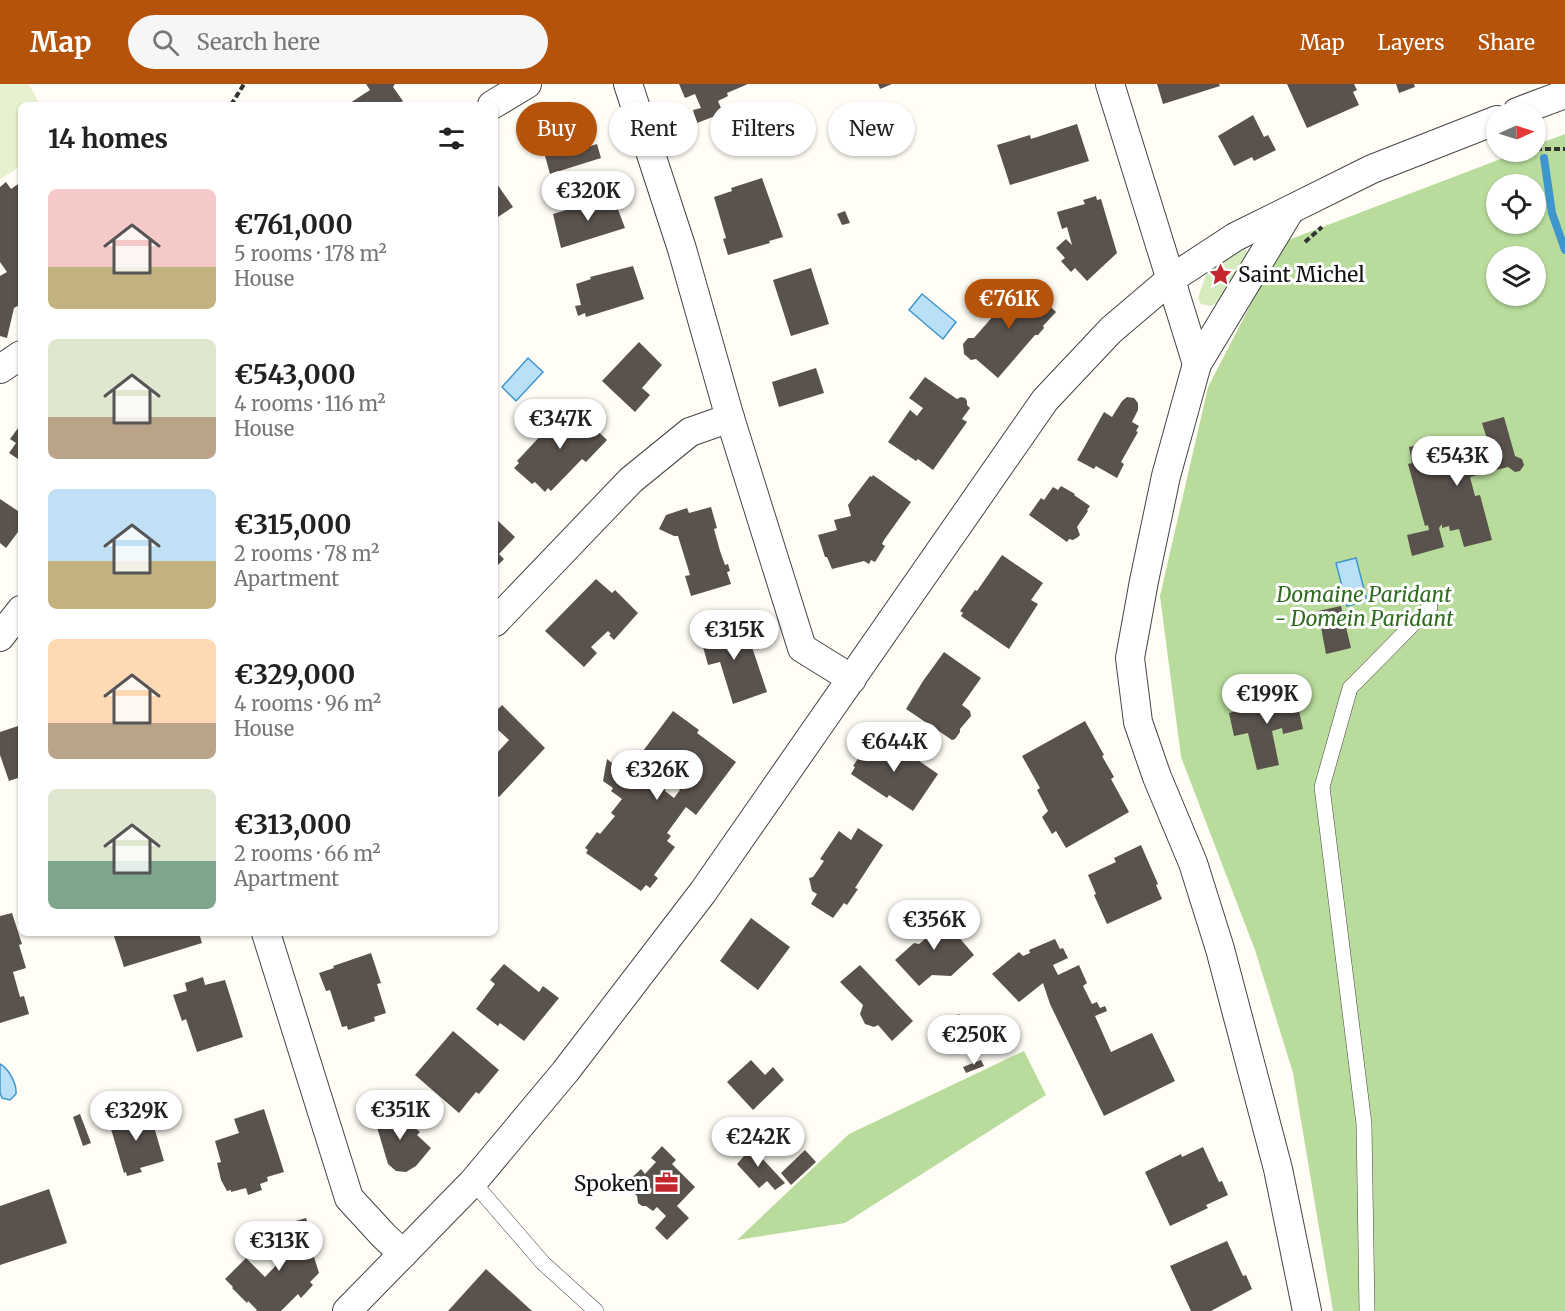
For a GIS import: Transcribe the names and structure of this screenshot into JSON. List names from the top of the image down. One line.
{"parks":["Domaine Paridant - Domein Paridant"],"places":{"place":["Saint Michel"],"office":["Spoken"]},"north":"right","page":{"header":"Map","search":"Search here","nav":["Map","Layers","Share"],"chip":["Buy","Rent","Filters","New"],"heading":"14 homes","price":["€320K","€761K","€347K","€543K","€315K","€199K","€644K","€326K","€356K","€250K","€351K","€329K","€242K","€313K"],"list":[{"name":"€761,000","note":"5 rooms · 178 m² · House"},{"name":"€543,000","note":"4 rooms · 116 m² · House"},{"name":"€315,000","note":"2 rooms · 78 m² · Apartment"},{"name":"€329,000","note":"4 rooms · 96 m² · House"},{"name":"€313,000","note":"2 rooms · 66 m² · Apartment"}]}}
